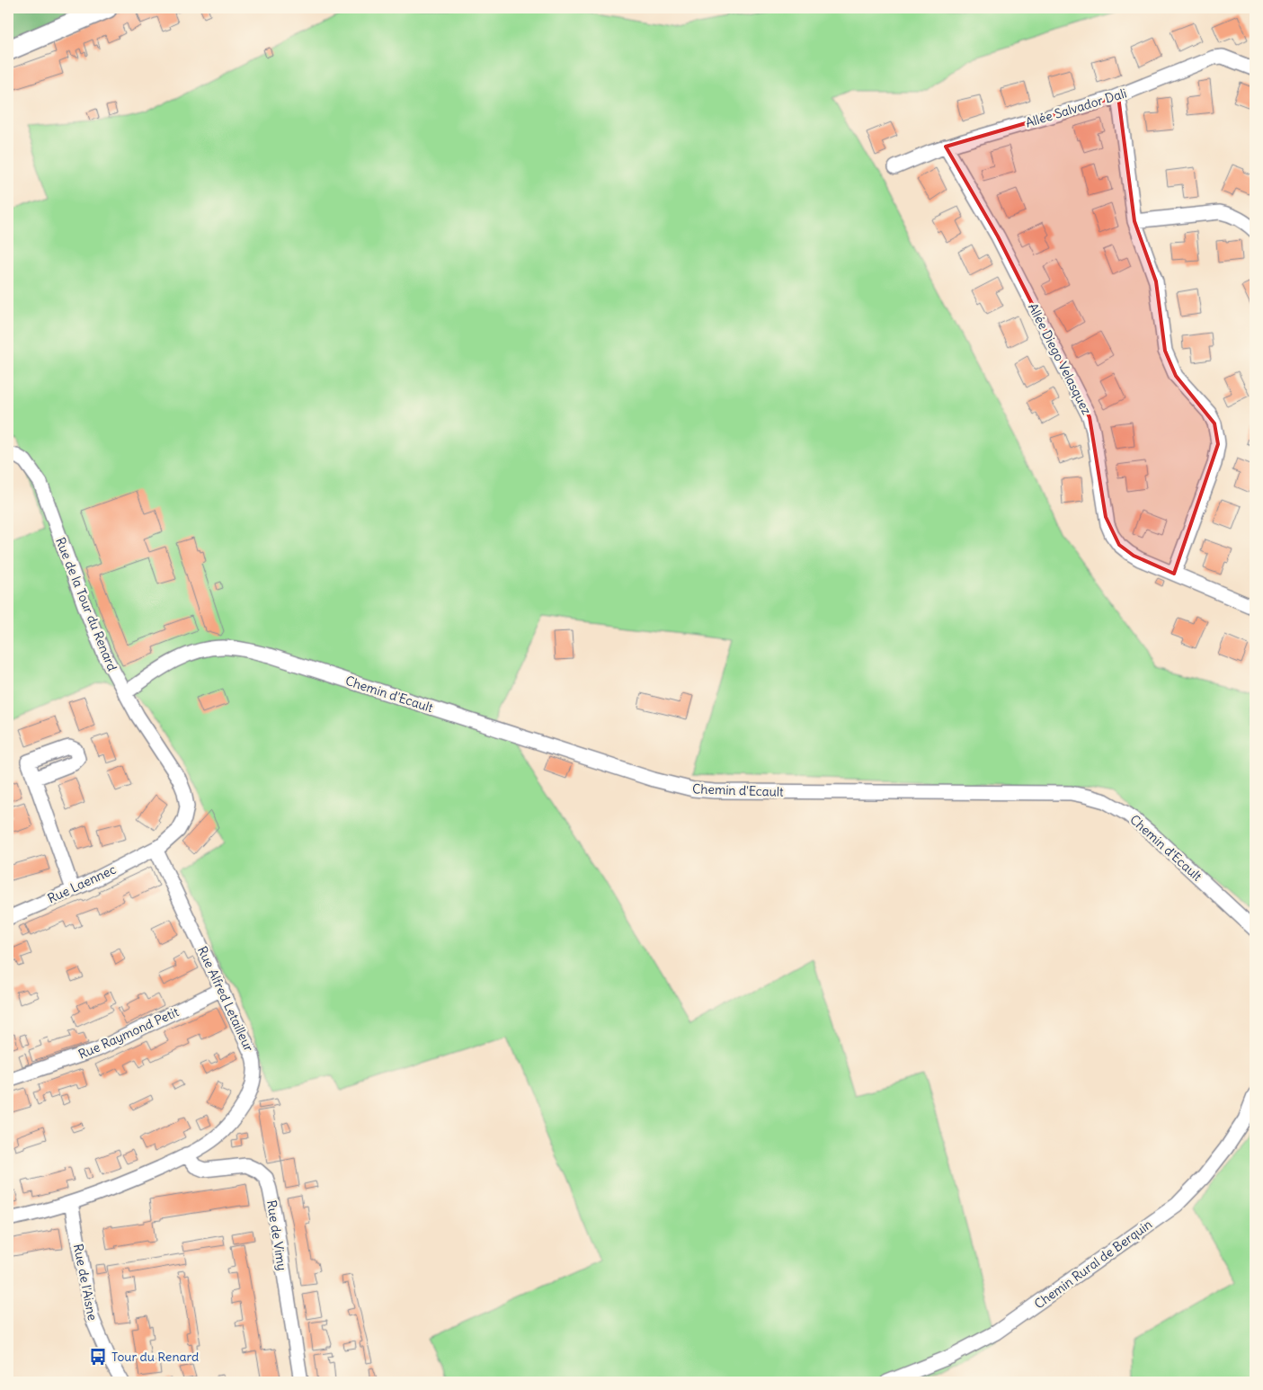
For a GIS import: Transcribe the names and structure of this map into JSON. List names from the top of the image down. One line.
{"streets":{"street":["Allée Salvador Dali","Allée Diego Velasquez","Rue de la Tour du Renard","Chemin d'Ecault","Rue Laennec","Rue Alfred Letailleur","Rue Raymond Petit","Rue de Vimy","Chemin Rural de Berquin","Rue de l'Aisne"]},"crossings":[["Allée Salvador Dali","Allée Diego Velasquez"],["Rue de la Tour du Renard","Chemin d'Ecault"],["Rue de la Tour du Renard","Rue Laennec"],["Rue de la Tour du Renard","Rue Alfred Letailleur"],["Rue Laennec","Rue Alfred Letailleur"],["Rue Alfred Letailleur","Rue Raymond Petit"],["Rue Alfred Letailleur","Rue de Vimy"],["Rue Alfred Letailleur","Rue de l'Aisne"]],"places":{"bus stop":["Tour du Renard"]}}
